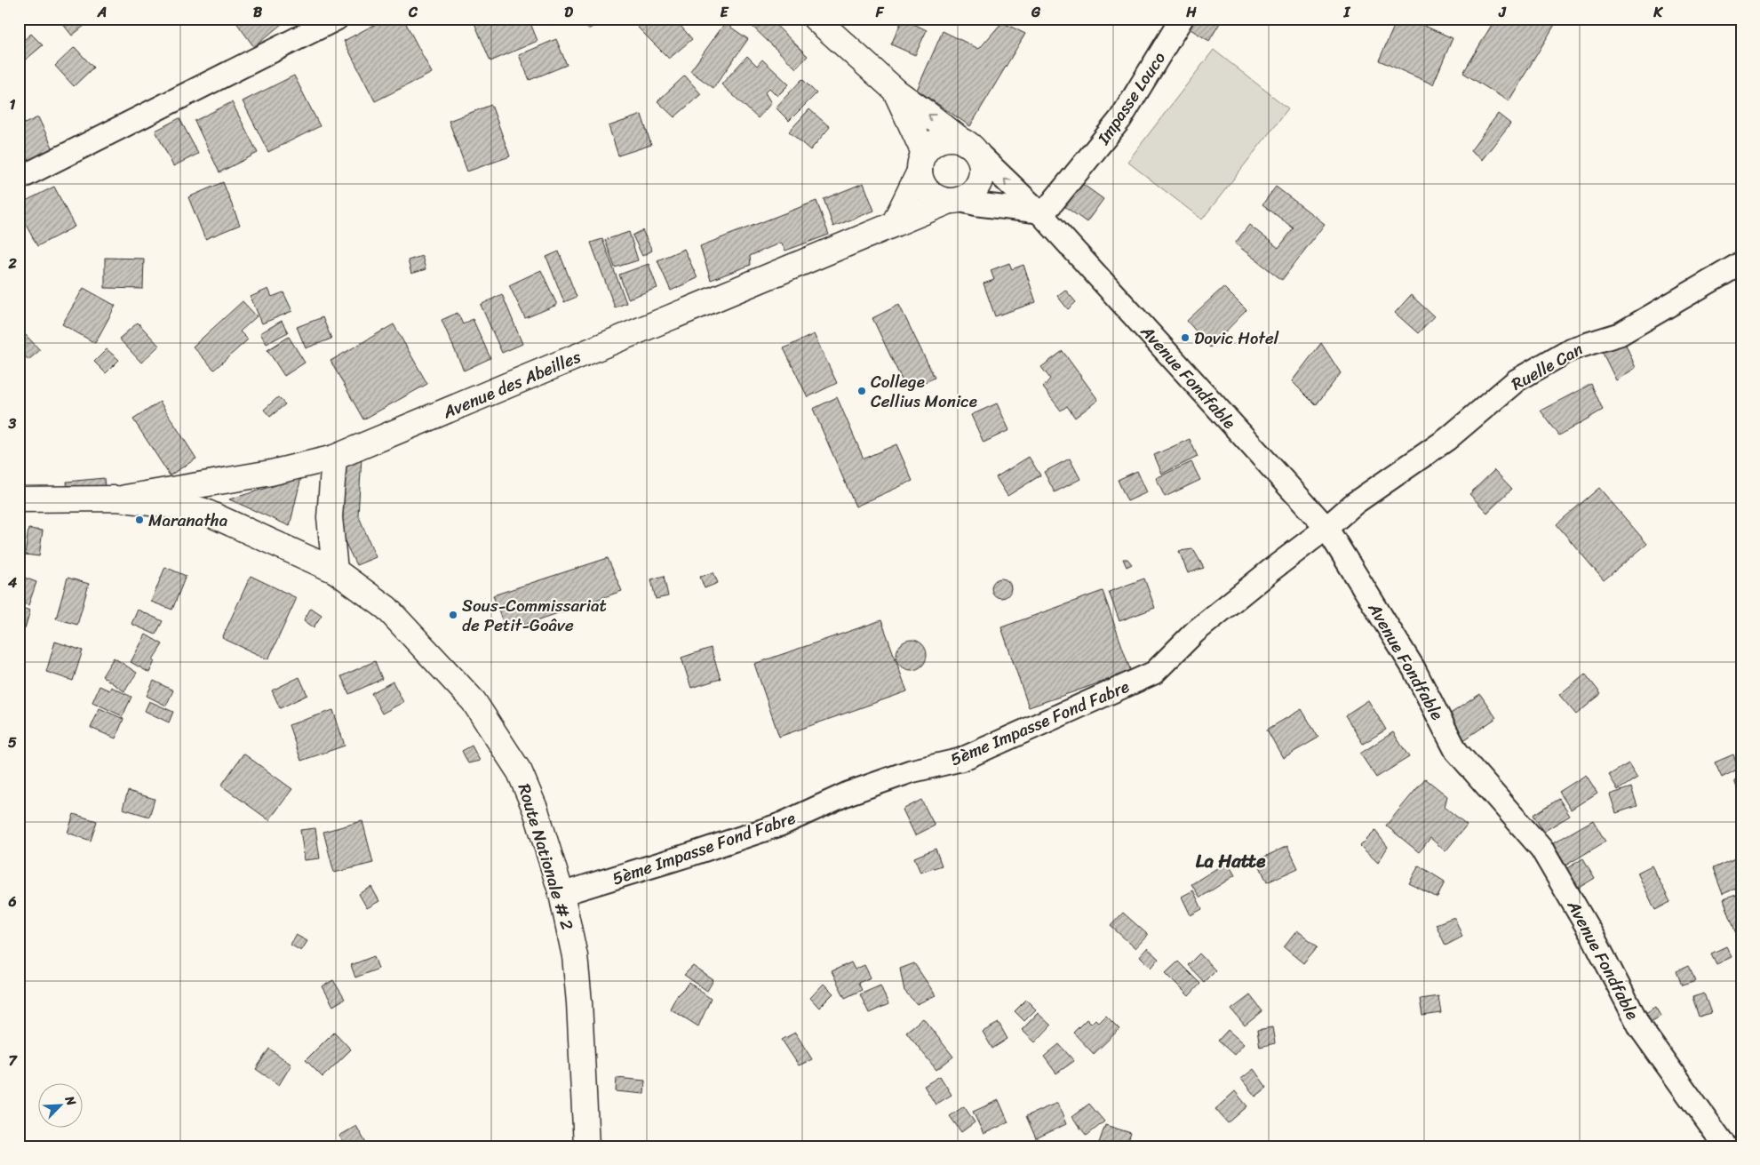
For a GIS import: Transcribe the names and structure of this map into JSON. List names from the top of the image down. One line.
{"streets":{"street":["Impasse Louco","Ruelle Can","Avenue Fondfable","Avenue des Abeilles","5ème Impasse Fond Fabre","Route Nationale # 2"]},"crossings":[["Impasse Louco","Avenue Fondfable"],["Ruelle Can","Avenue Fondfable"],["Ruelle Can","5ème Impasse Fond Fabre"],["Avenue Fondfable","Avenue des Abeilles"],["Avenue Fondfable","5ème Impasse Fond Fabre"],["Avenue des Abeilles","Route Nationale # 2"],["5ème Impasse Fond Fabre","Route Nationale # 2"]],"districts":["La Hatte"],"places":["Dovic Hotel","College Cellius Monice","Maranatha","Sous-Commissariat de Petit-Goâve"],"north":"top right","grid":{"columns":["A","B","C","D","E","F","G","H","I","J","K"],"rows":["1","2","3","4","5","6","7"]}}
